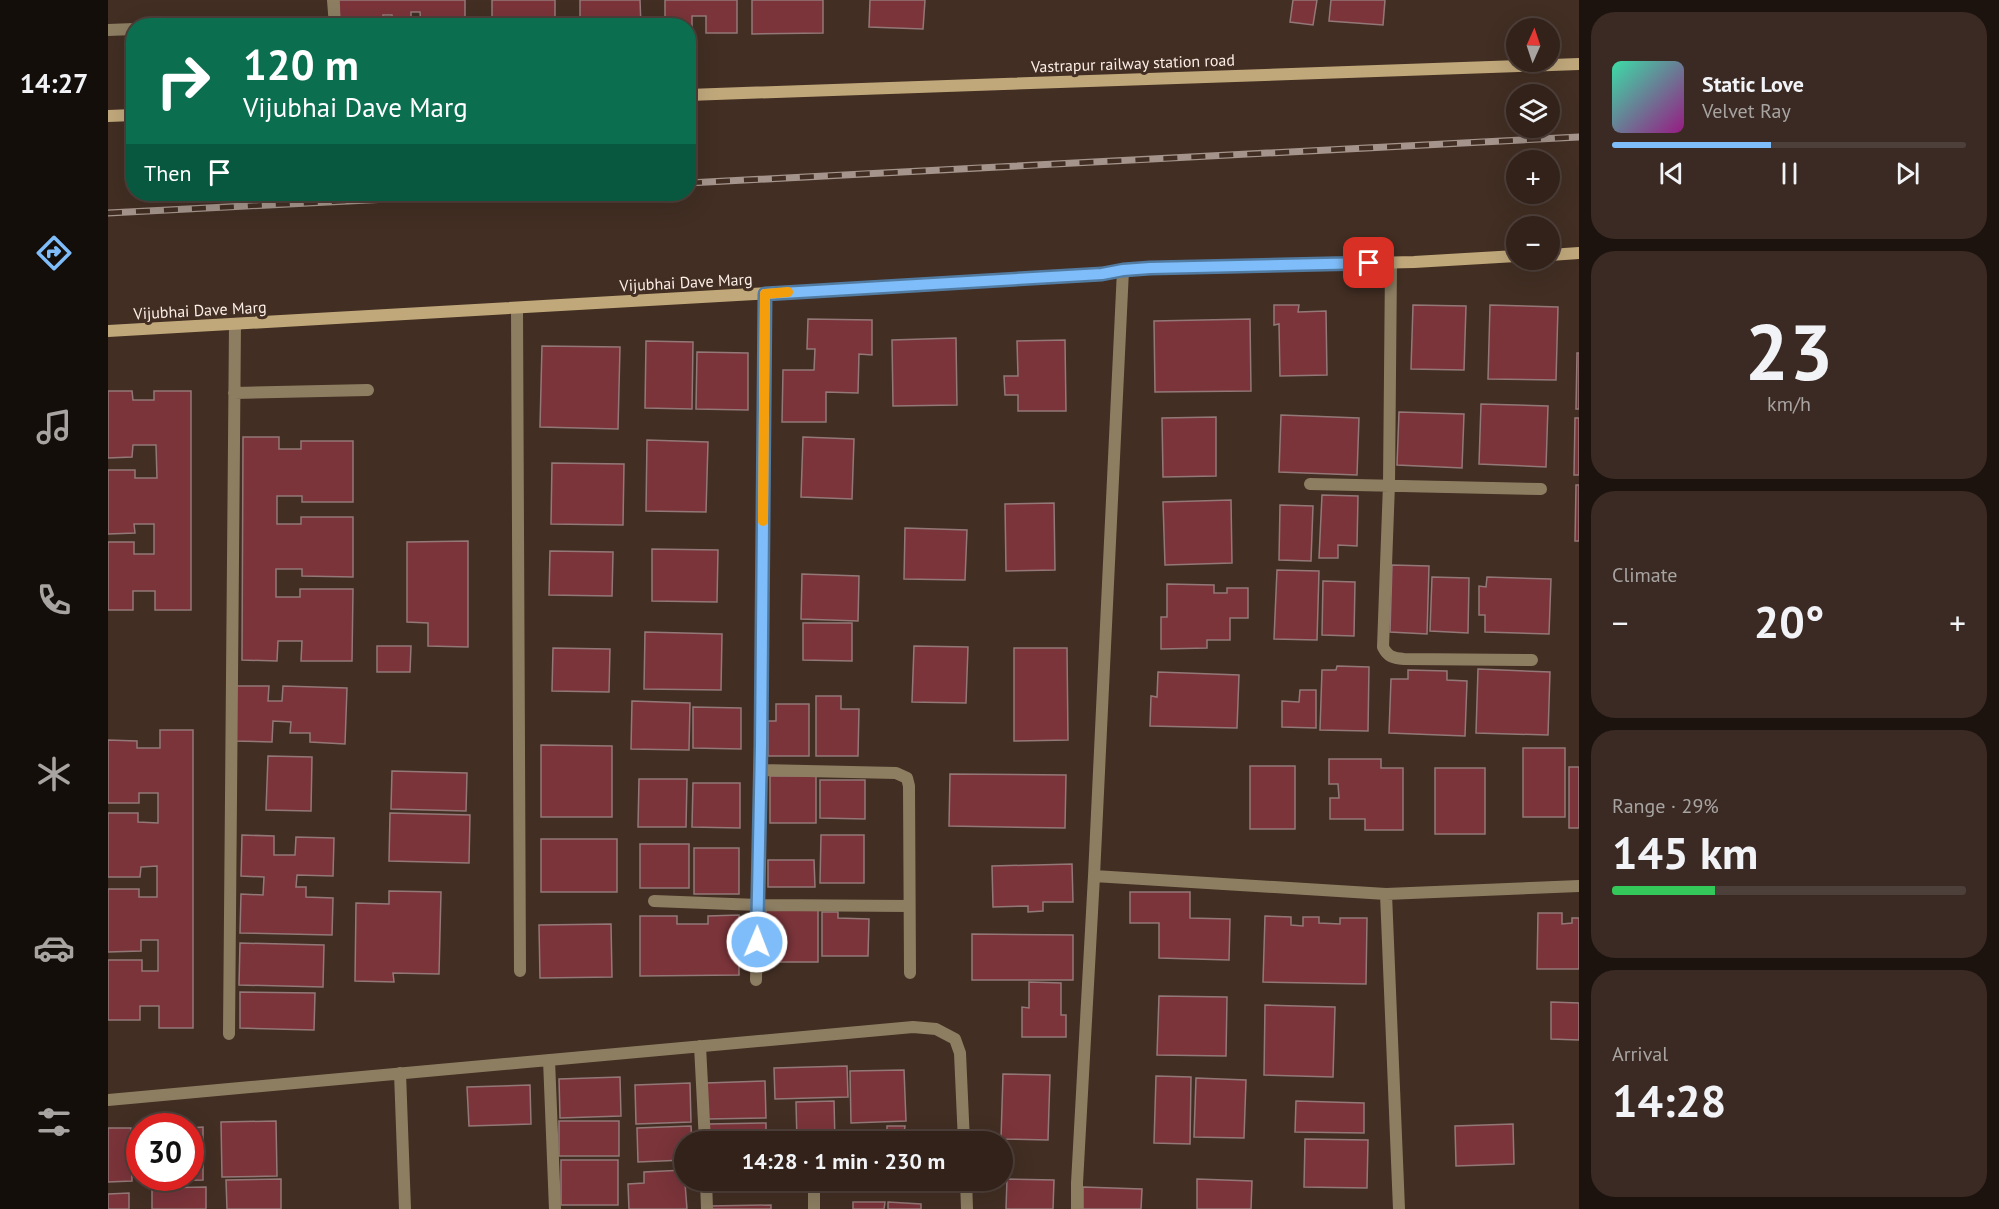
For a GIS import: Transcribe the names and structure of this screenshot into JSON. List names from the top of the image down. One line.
{"streets":{"street":["Vastrapur railway station road","Vijubhai Dave Marg"]},"north":"top","page":{"tabs":"14:27","map_buttons":["+","−"],"turn":["120 m","Vijubhai Dave Marg"],"song":["Static Love","Velvet Ray"],"then":"Then","tile":[["23","km/h"],"Climate",["Range · 29%","145 km"],["Arrival","14:28"]],"heat":["−","20°","+"],"limit":"30","trip":"14:28 · 1 min · 230 m"}}
